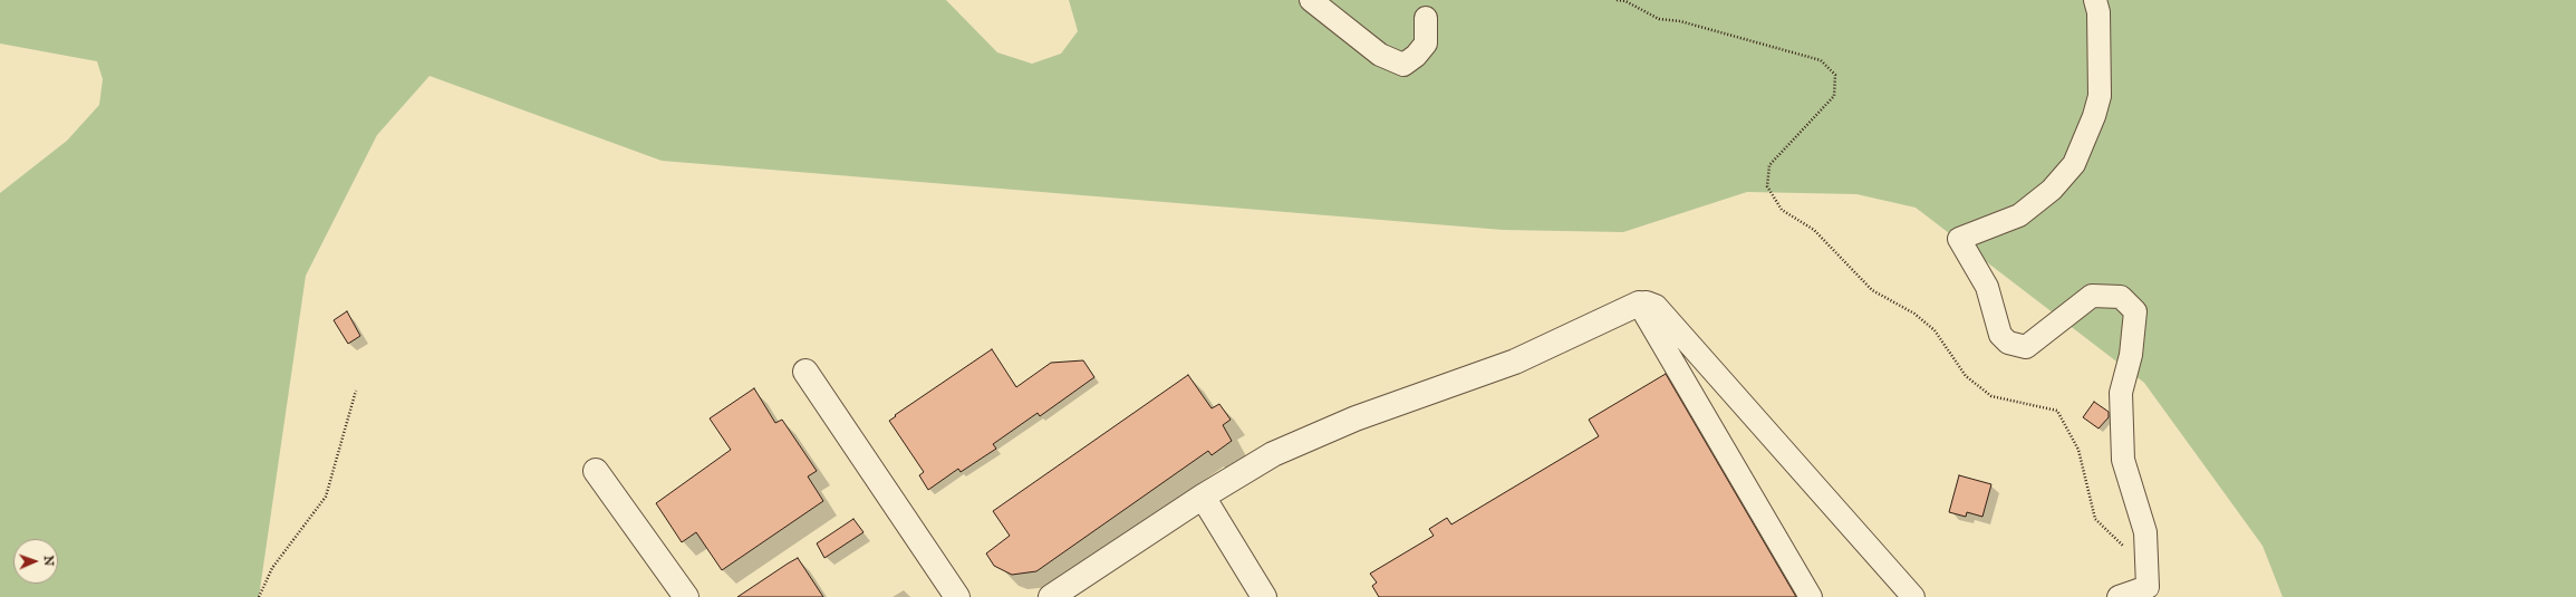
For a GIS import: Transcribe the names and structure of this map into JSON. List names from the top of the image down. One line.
{"north":"right"}
